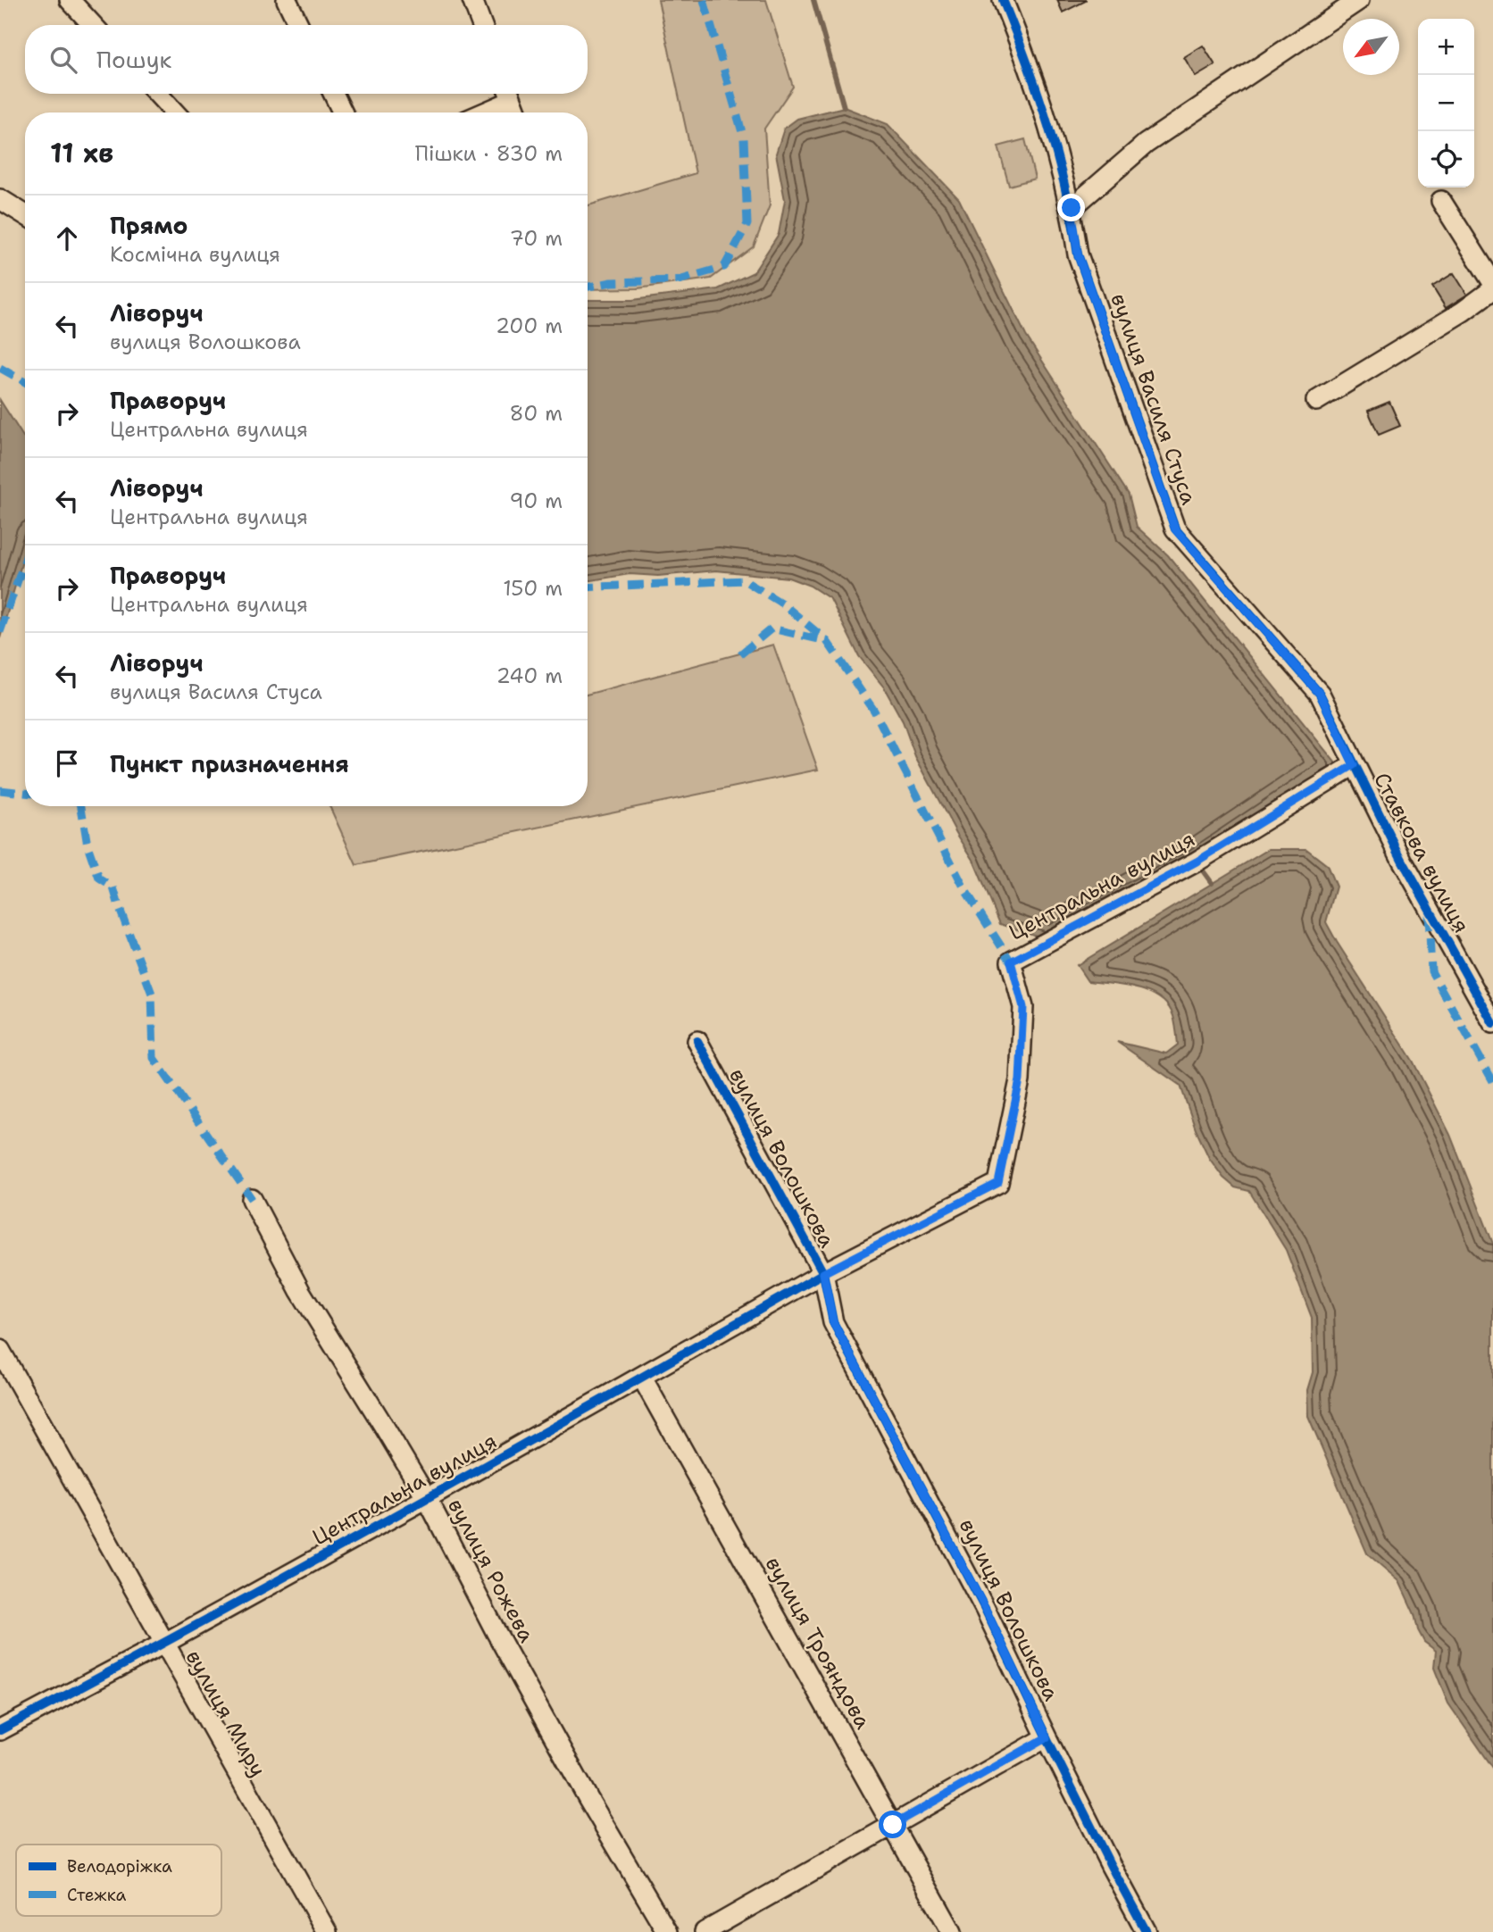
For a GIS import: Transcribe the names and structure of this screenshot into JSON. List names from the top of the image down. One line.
{"streets":{"street":["вулиця Василя Стуса","Ставкова вулиця","Центральна вулиця","вулиця Волошкова","вулиця Рожева","вулиця Трояндова","вулиця Миру"]},"crossings":[["вулиця Василя Стуса","Ставкова вулиця"],["вулиця Василя Стуса","Центральна вулиця"],["Ставкова вулиця","Центральна вулиця"],["Центральна вулиця","вулиця Волошкова"],["Центральна вулиця","вулиця Рожева"],["Центральна вулиця","вулиця Трояндова"],["Центральна вулиця","вулиця Миру"]],"legend":["Велодоріжка","Стежка"],"north":"bottom left","page":{"map_buttons":["+","−"],"search":"Пошук","heading":["11 хв","Пішки · 830 m"],"list":[["Прямо","Космічна вулиця","70 m"],["Ліворуч","вулиця Волошкова","200 m"],["Праворуч","Центральна вулиця","80 m"],["Ліворуч","Центральна вулиця","90 m"],["Праворуч","Центральна вулиця","150 m"],["Ліворуч","вулиця Василя Стуса","240 m"],"Пункт призначення"]}}
